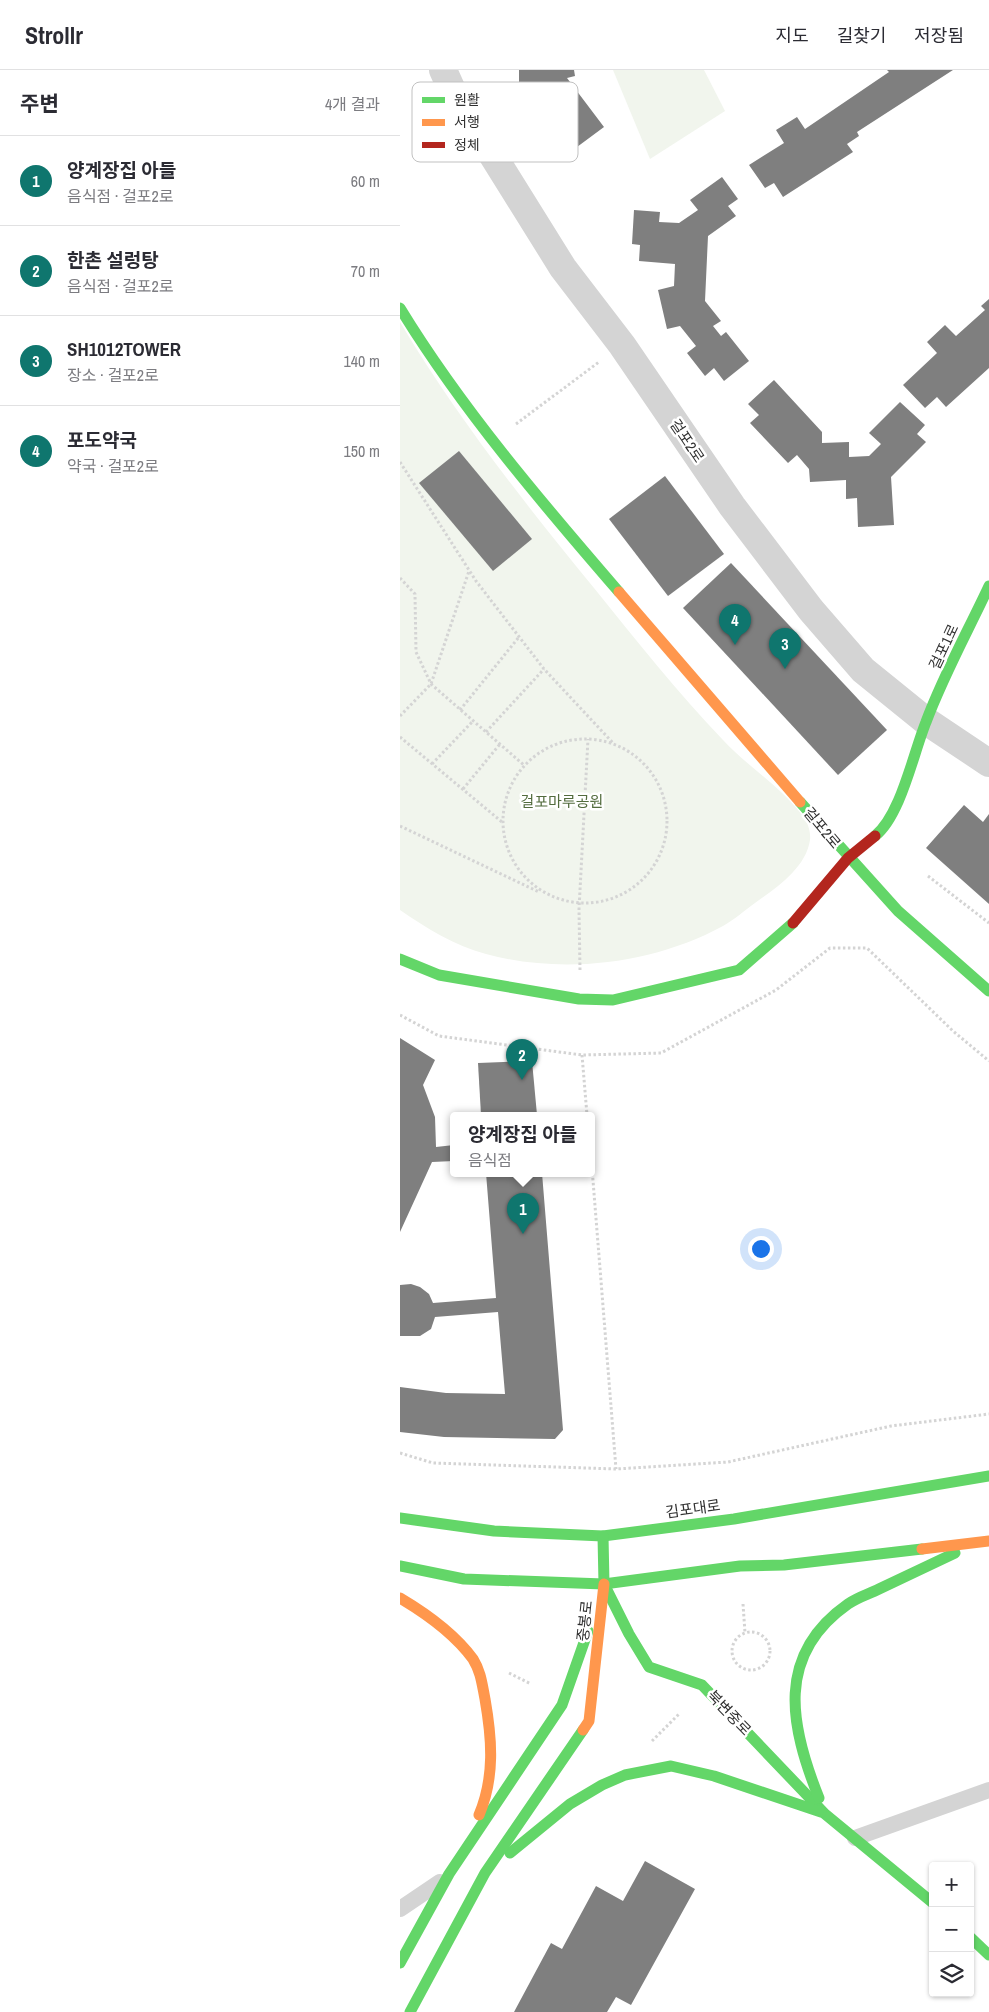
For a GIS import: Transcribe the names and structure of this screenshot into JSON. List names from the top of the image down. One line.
{"streets":{"street":["걸포2로","걸포1로","김포대로","중봉로","북변중로"]},"crossings":[["걸포2로","걸포1로"],["김포대로","북변중로"],["중봉로","북변중로"]],"parks":["걸포마루공원"],"legend":["원활","서행","정체"],"page":{"header":"Strollr","nav":["지도","길찾기","저장됨"],"heading":["주변","4개 결과"],"list":[{"mark":"1","name":"양계장집 아들","note":"음식점 · 걸포2로","value":"60 m"},{"mark":"2","name":"한촌 설렁탕","note":"음식점 · 걸포2로","value":"70 m"},{"mark":"3","name":"SH1012TOWER","note":"장소 · 걸포2로","value":"140 m"},{"mark":"4","name":"포도약국","note":"약국 · 걸포2로","value":"150 m"}],"pins":["4","3","2","1"],"popup":["양계장집 아들","음식점"],"map_buttons":["+","−"]}}
